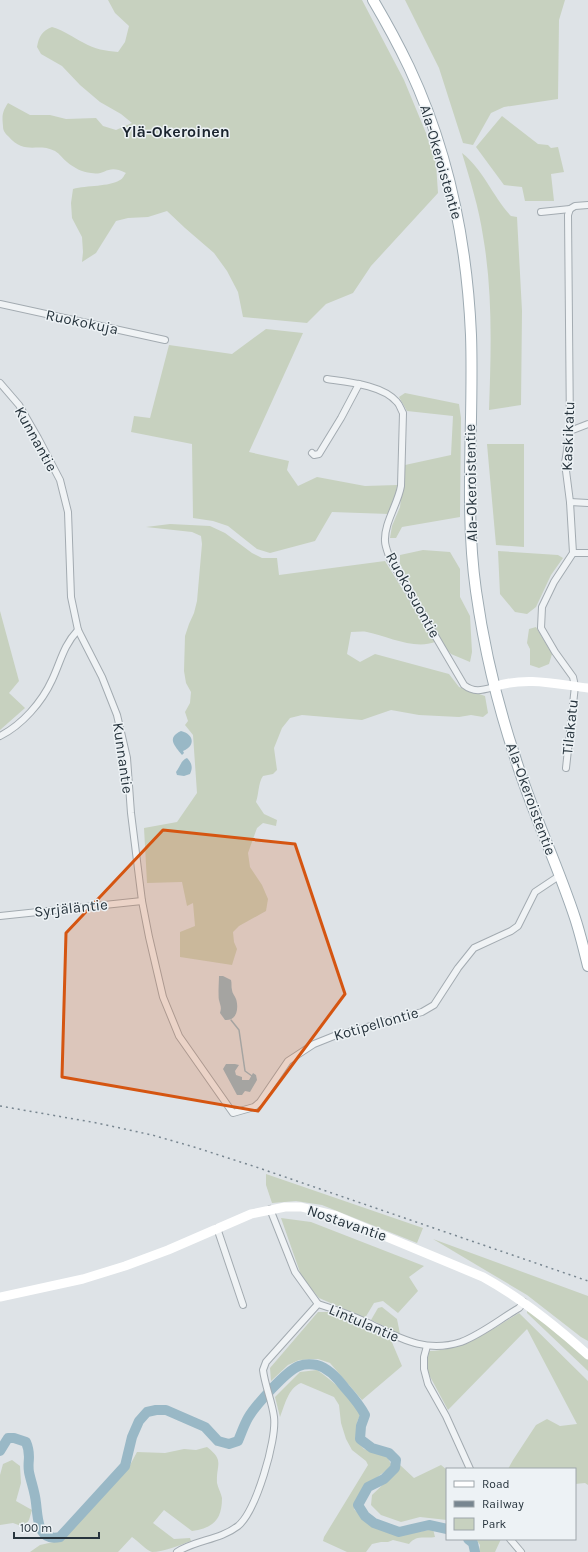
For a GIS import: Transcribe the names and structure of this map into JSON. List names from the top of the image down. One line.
{"streets":{"main road":["Ala-Okeroistentie"],"street":["Ruokokuja","Kaskikatu","Kunnantie","Ruokosuontie","Tilakatu","Syrjäläntie","Kotipellontie","Nostavantie","Lintulantie"]},"crossings":[["Ala-Okeroistentie","Ruokosuontie"],["Ala-Okeroistentie","Kotipellontie"],["Kunnantie","Syrjäläntie"],["Kunnantie","Kotipellontie"],["Nostavantie","Lintulantie"]],"districts":["Ylä-Okeroinen"],"legend":["Road","Railway","Park"],"scale_bar":"100 m"}
